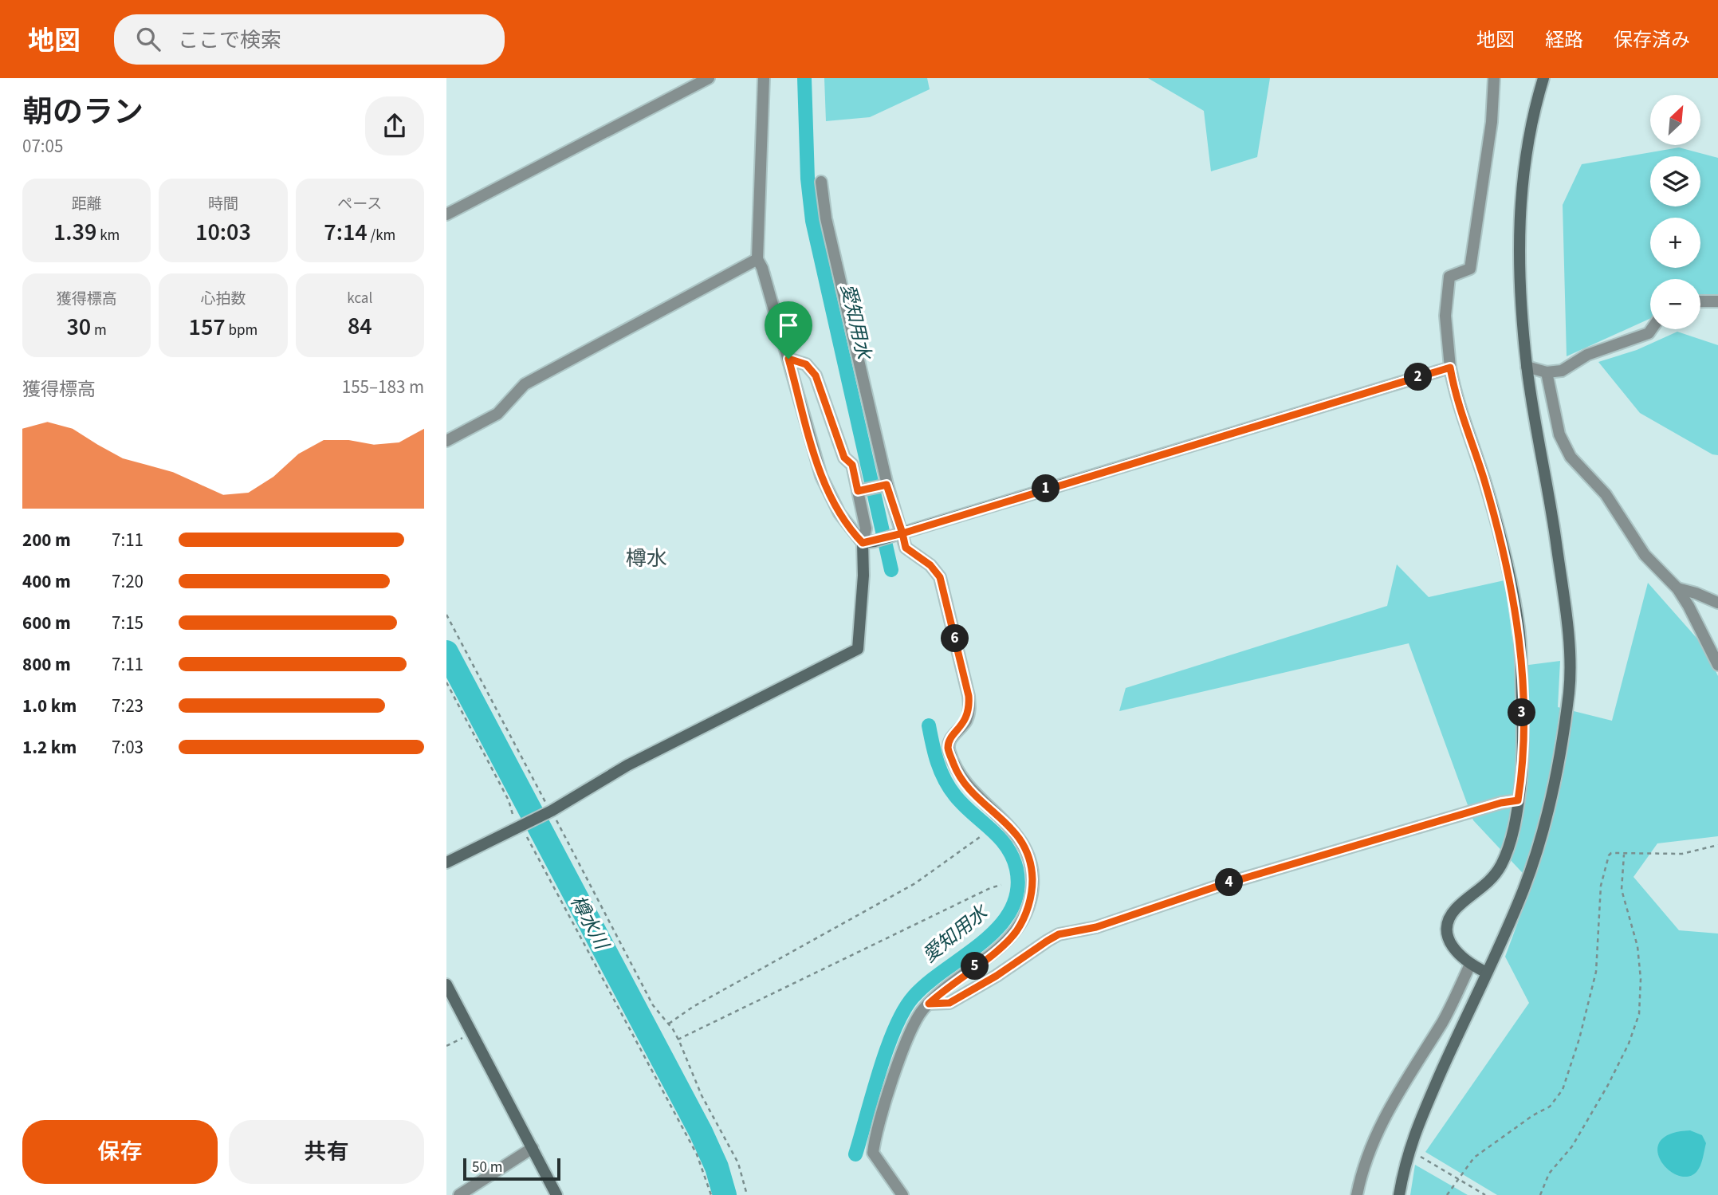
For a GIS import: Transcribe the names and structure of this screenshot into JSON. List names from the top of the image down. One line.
{"districts":["樽水"],"water":["愛知用水","樽水川"],"scale_bar":"50 m","north":"top right","page":{"header":"地図","search":"ここで検索","nav":["地図","経路","保存済み"],"heading":["朝のラン","07:05"],"map_buttons":["+","−"],"stats":[["距離","1.39 km"],["時間","10:03"],["ペース","7:14 /km"],["獲得標高","30 m"],["心拍数","157 bpm"],["kcal","84"]],"chart":["獲得標高","155–183 m"],"pins":["2","1","6","3","4","5"],"list":[{"name":"200 m","note":"7:11"},{"name":"400 m","note":"7:20"},{"name":"600 m","note":"7:15"},{"name":"800 m","note":"7:11"},{"name":"1.0 km","note":"7:23"},{"name":"1.2 km","note":"7:03"}],"buttons":["保存","共有"],"scale":"50 m"}}
